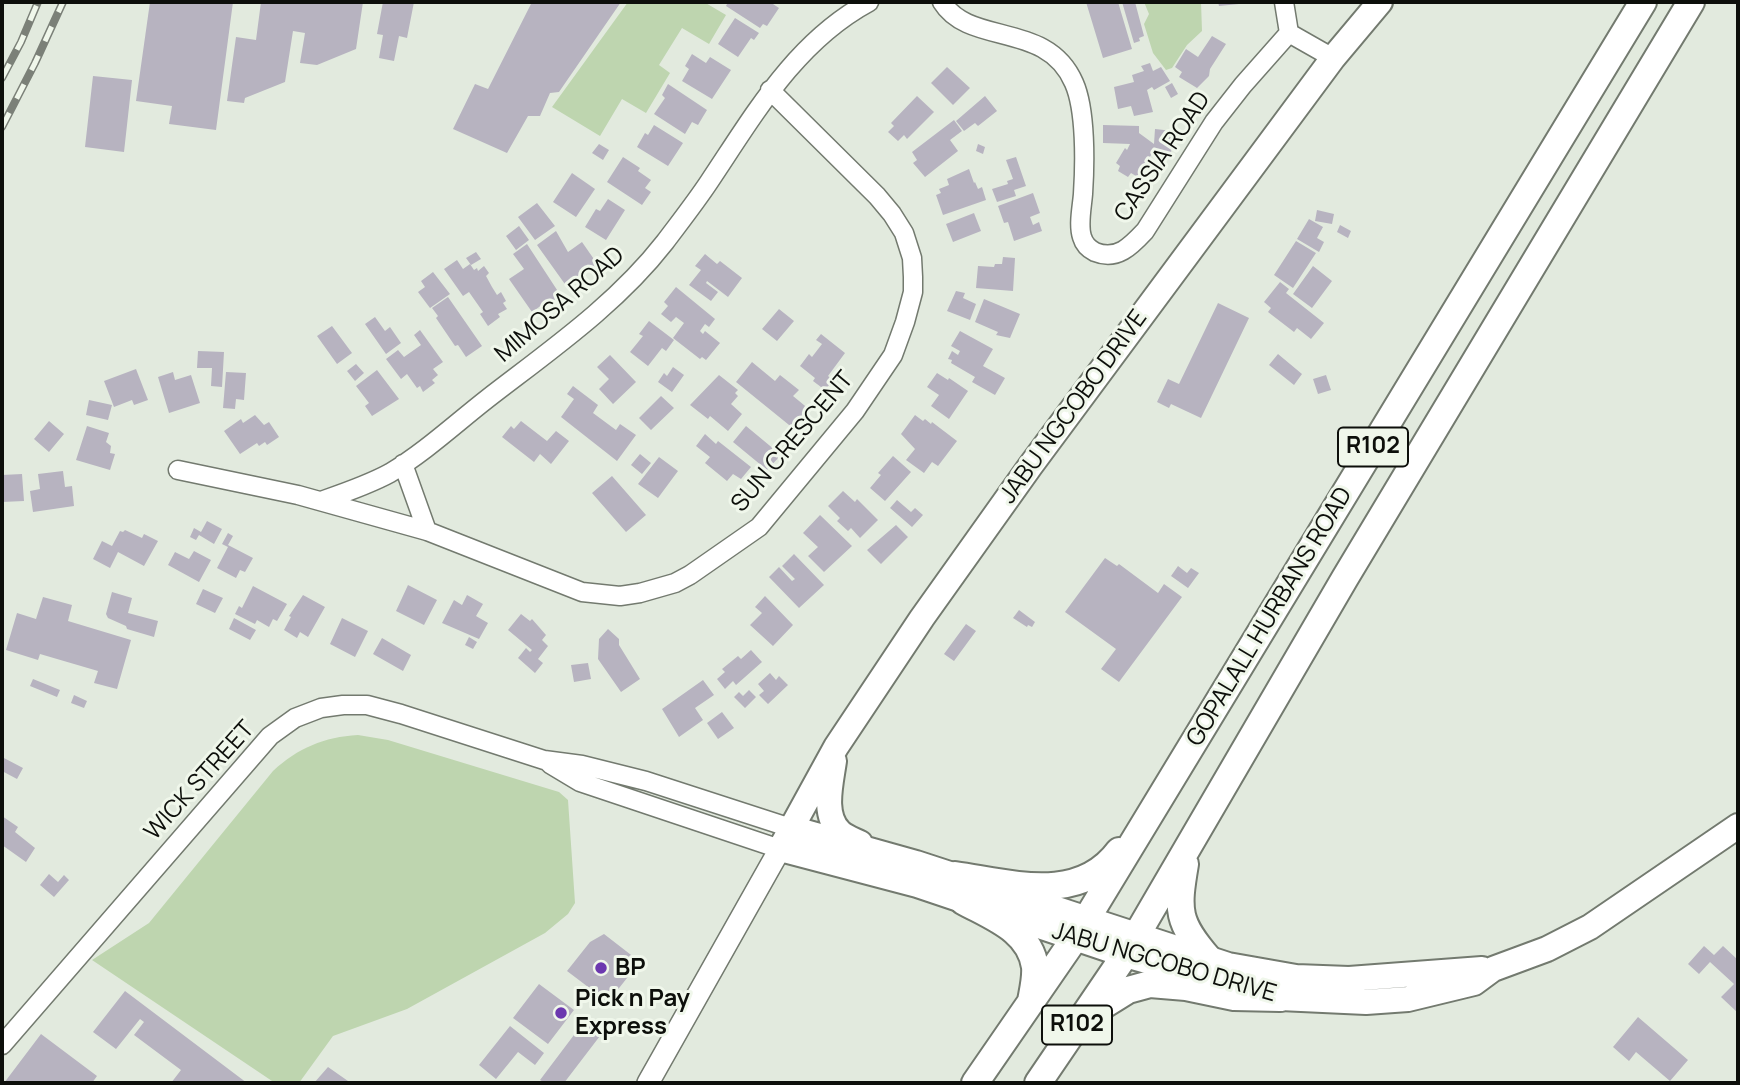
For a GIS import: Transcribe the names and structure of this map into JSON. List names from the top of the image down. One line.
{"streets":{"main road":["JABU NGCOBO DRIVE","R102","GOPALALL HURBANS ROAD"],"street":["CASSIA ROAD","MIMOSA ROAD","SUN CRESCENT","WICK STREET"]},"crossings":[["MIMOSA ROAD","SUN CRESCENT"],["JABU NGCOBO DRIVE","GOPALALL HURBANS ROAD"],["JABU NGCOBO DRIVE","WICK STREET"]],"places":["BP","Pick n Pay Express"]}
